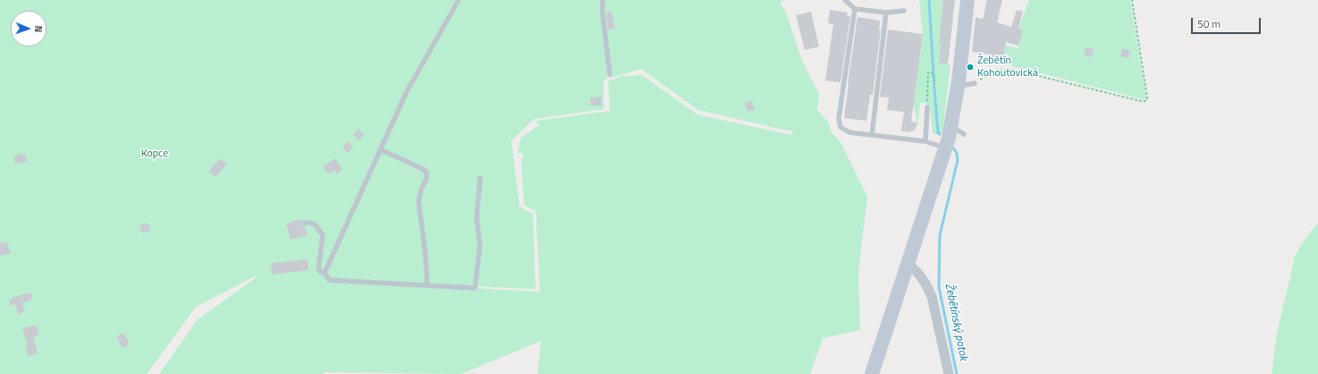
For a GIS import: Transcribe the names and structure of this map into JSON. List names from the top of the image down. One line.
{"water":["Žebětínský potok"],"parks":["Kopce"],"places":["Žebětín Kohoutovická"],"scale_bar":"50 m","north":"right"}
